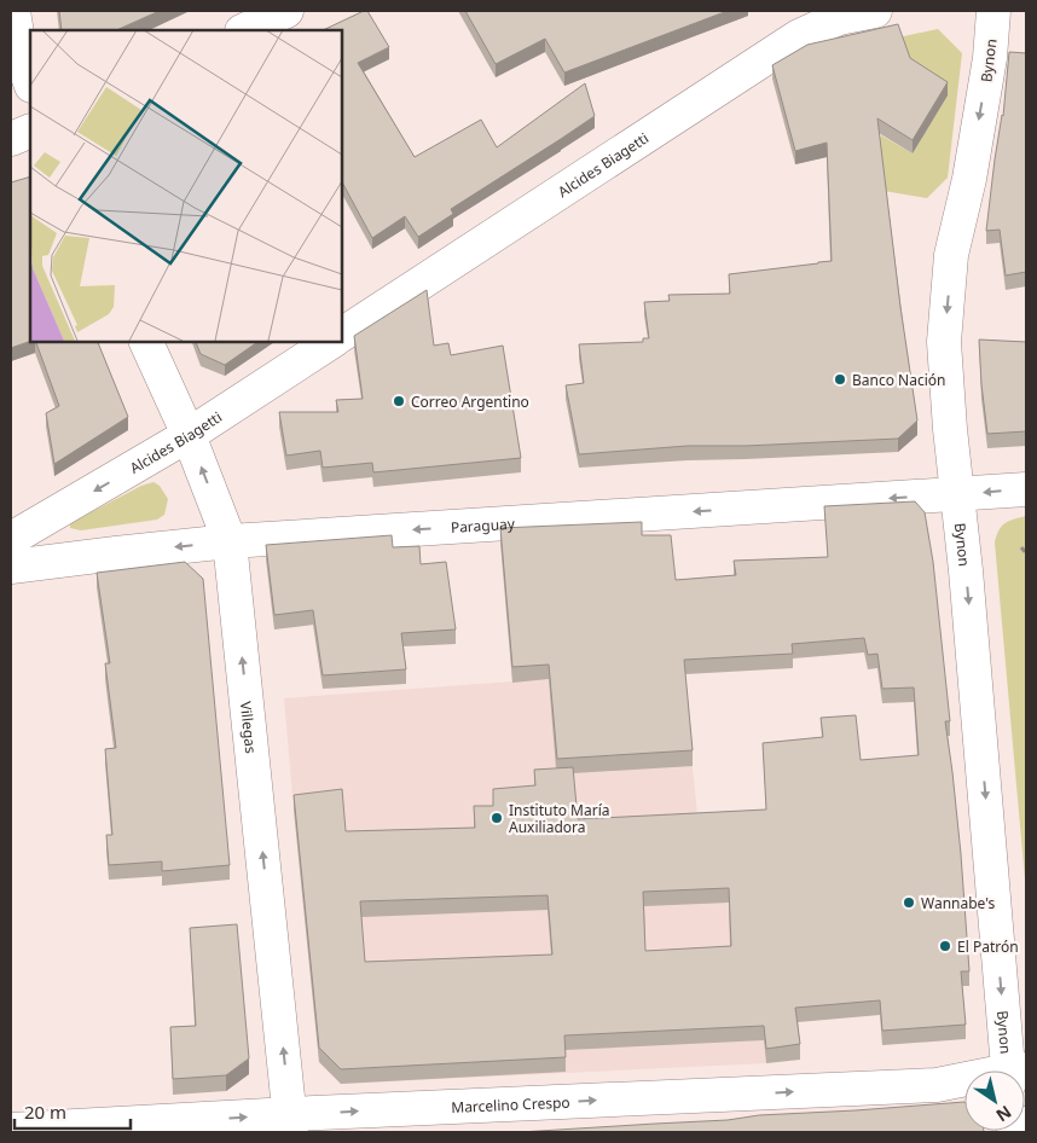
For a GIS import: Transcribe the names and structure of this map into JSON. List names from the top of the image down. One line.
{"streets":{"street":["Bynon","Alcides Biagetti","Paraguay","Villegas","Marcelino Crespo"]},"crossings":[["Bynon","Paraguay"],["Alcides Biagetti","Villegas"],["Paraguay","Villegas"],["Villegas","Marcelino Crespo"]],"one_way":["Bynon","Paraguay","Villegas","Marcelino Crespo"],"places":["Banco Nación","Correo Argentino","Instituto María Auxiliadora","Wannabe's","El Patrón"],"scale_bar":"20 m","north":"bottom right"}
